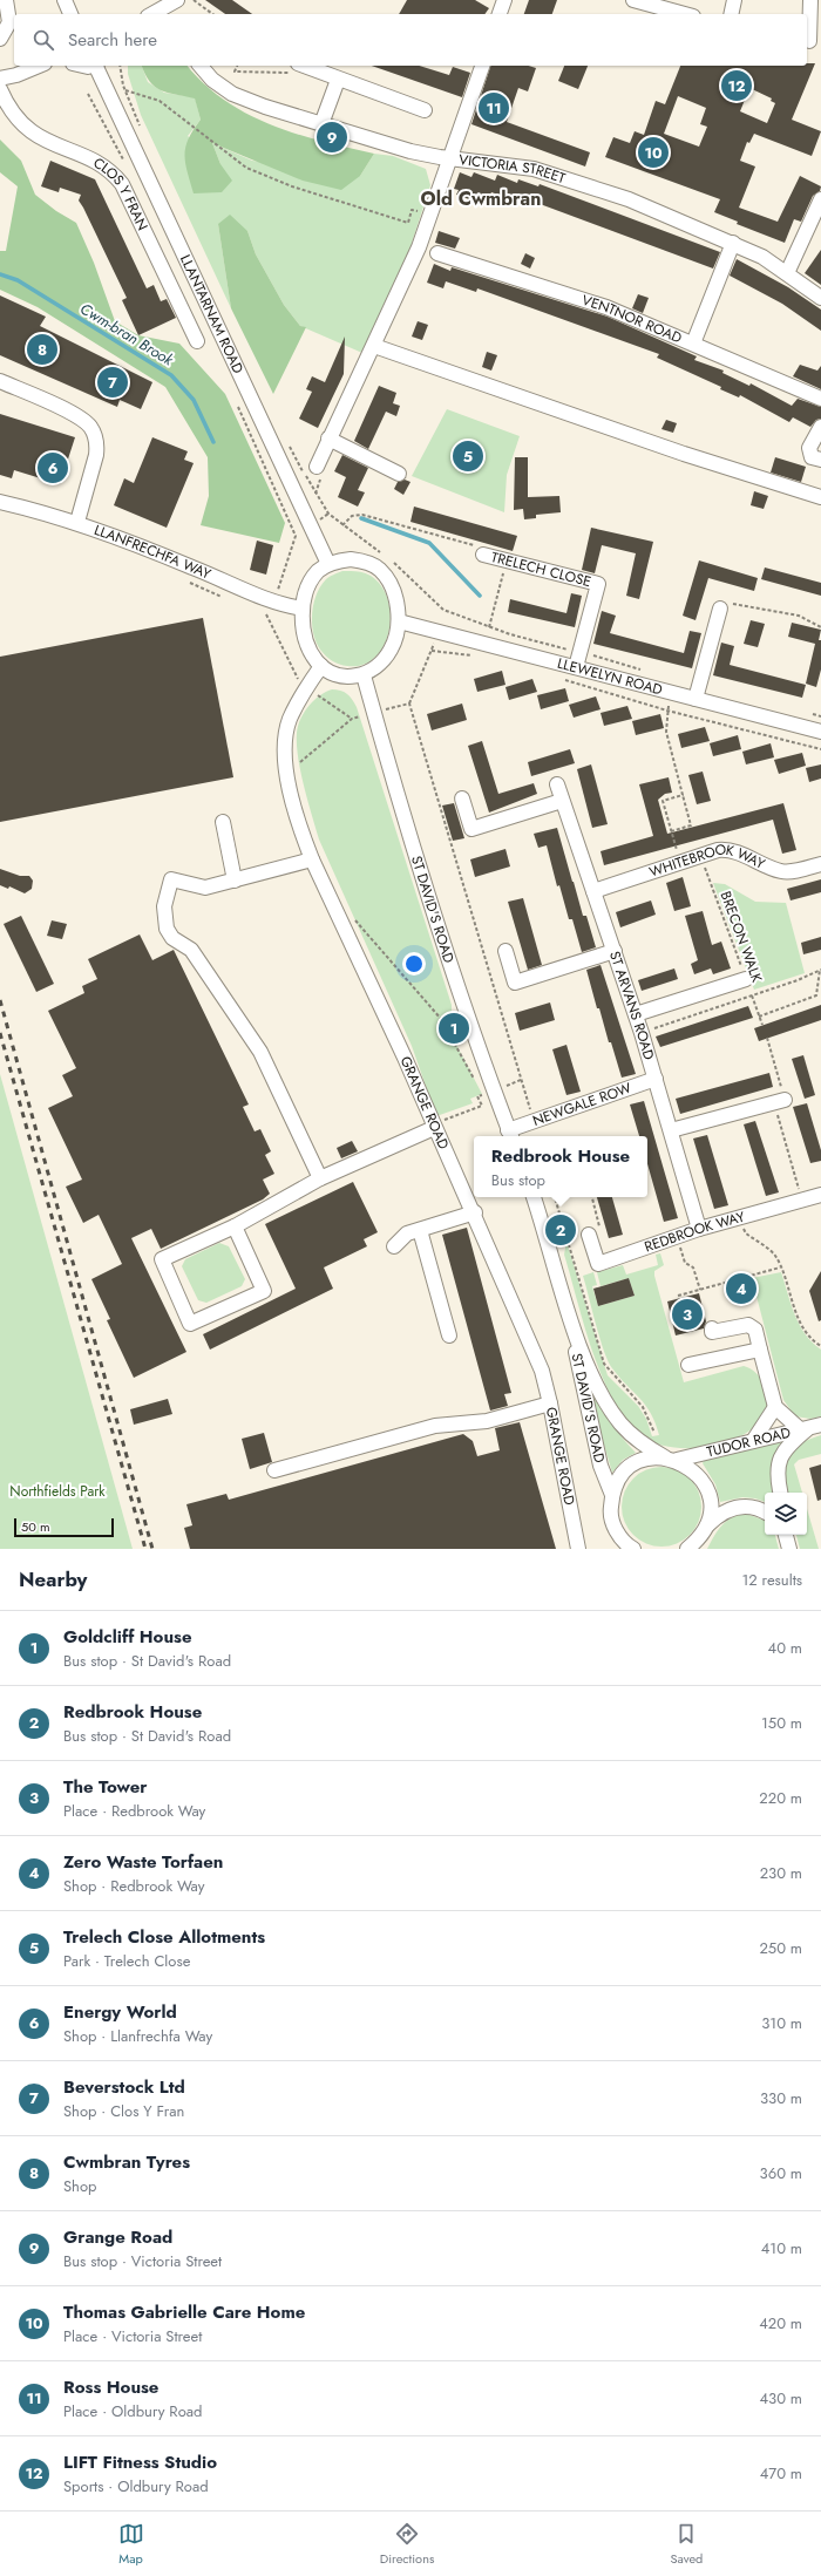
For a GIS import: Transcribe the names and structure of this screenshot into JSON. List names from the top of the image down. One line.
{"streets":{"street":["VICTORIA STREET","CLOS Y FRAN","LLANTARNAM ROAD","VENTNOR ROAD","LLANFRECHFA WAY","TRELECH CLOSE","LLEWELYN ROAD","WHITEBROOK WAY","ST DAVID'S ROAD","ST ARVANS ROAD","GRANGE ROAD","NEWGALE ROW","REDBROOK WAY","TUDOR ROAD"],"path":["BRECON WALK"]},"crossings":[["LLANTARNAM ROAD","LLANFRECHFA WAY"],["LLANTARNAM ROAD","LLEWELYN ROAD"],["LLANTARNAM ROAD","ST DAVID'S ROAD"],["LLANTARNAM ROAD","GRANGE ROAD"],["LLANFRECHFA WAY","LLEWELYN ROAD"],["LLANFRECHFA WAY","ST DAVID'S ROAD"],["LLANFRECHFA WAY","GRANGE ROAD"],["TRELECH CLOSE","LLEWELYN ROAD"],["LLEWELYN ROAD","ST DAVID'S ROAD"],["LLEWELYN ROAD","GRANGE ROAD"],["WHITEBROOK WAY","BRECON WALK"],["WHITEBROOK WAY","ST ARVANS ROAD"],["ST DAVID'S ROAD","GRANGE ROAD"],["ST DAVID'S ROAD","NEWGALE ROW"],["ST DAVID'S ROAD","TUDOR ROAD"],["ST ARVANS ROAD","NEWGALE ROW"],["ST ARVANS ROAD","REDBROOK WAY"]],"districts":["Old Cwmbran"],"water":["Cwm-bran Brook"],"parks":["Northfields Park"],"scale_bar":"50 m","page":{"search":"Search here","pins":["12","11","9","10","8","7","5","6","1","2","4","3"],"popup":["Redbrook House","Bus stop"],"scale":"50 m","heading":["Nearby","12 results"],"list":[{"mark":"1","name":"Goldcliff House","note":"Bus stop · St David's Road","value":"40 m"},{"mark":"2","name":"Redbrook House","note":"Bus stop · St David's Road","value":"150 m"},{"mark":"3","name":"The Tower","note":"Place · Redbrook Way","value":"220 m"},{"mark":"4","name":"Zero Waste Torfaen","note":"Shop · Redbrook Way","value":"230 m"},{"mark":"5","name":"Trelech Close Allotments","note":"Park · Trelech Close","value":"250 m"},{"mark":"6","name":"Energy World","note":"Shop · Llanfrechfa Way","value":"310 m"},{"mark":"7","name":"Beverstock Ltd","note":"Shop · Clos Y Fran","value":"330 m"},{"mark":"8","name":"Cwmbran Tyres","note":"Shop","value":"360 m"},{"mark":"9","name":"Grange Road","note":"Bus stop · Victoria Street","value":"410 m"},{"mark":"10","name":"Thomas Gabrielle Care Home","note":"Place · Victoria Street","value":"420 m"},{"mark":"11","name":"Ross House","note":"Place · Oldbury Road","value":"430 m"},{"mark":"12","name":"LIFT Fitness Studio","note":"Sports · Oldbury Road","value":"470 m"}],"nav":["Map","Directions","Saved"]}}
